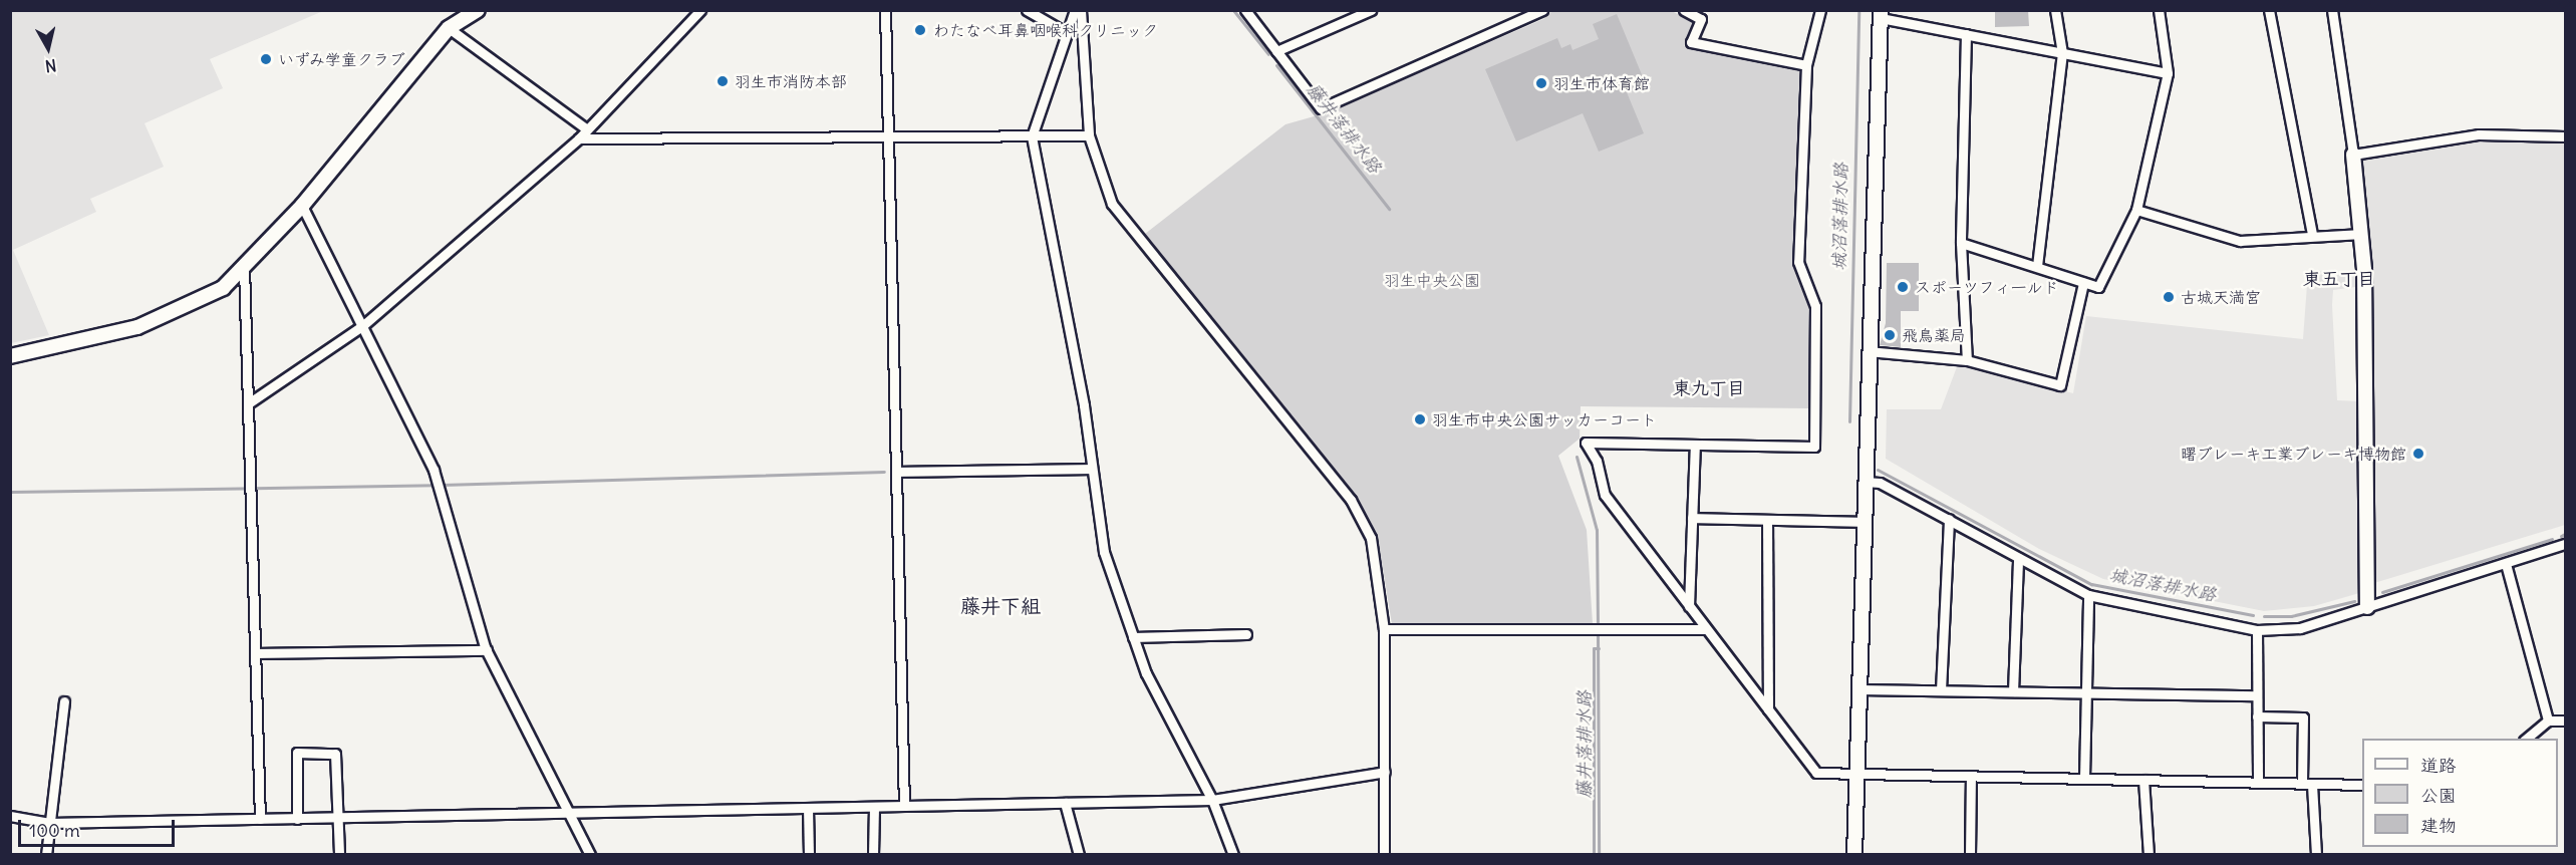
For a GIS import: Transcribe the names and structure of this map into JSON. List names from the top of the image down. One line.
{"districts":["東五丁目","東九丁目","藤井下組"],"water":["藤井落排水路","城沼落排水路"],"parks":["羽生中央公園"],"places":["わたなべ耳鼻咽喉科クリニック","いずみ学童クラブ","羽生市消防本部","羽生市体育館","スポーツフィ一ルド","古城天満宮","飛鳥薬局","羽生市中央公園サッカーコート","曙ブレーキ工業ブレーキ博物館"],"legend":["道路","公園","建物"],"scale_bar":"100 m","north":"bottom"}
